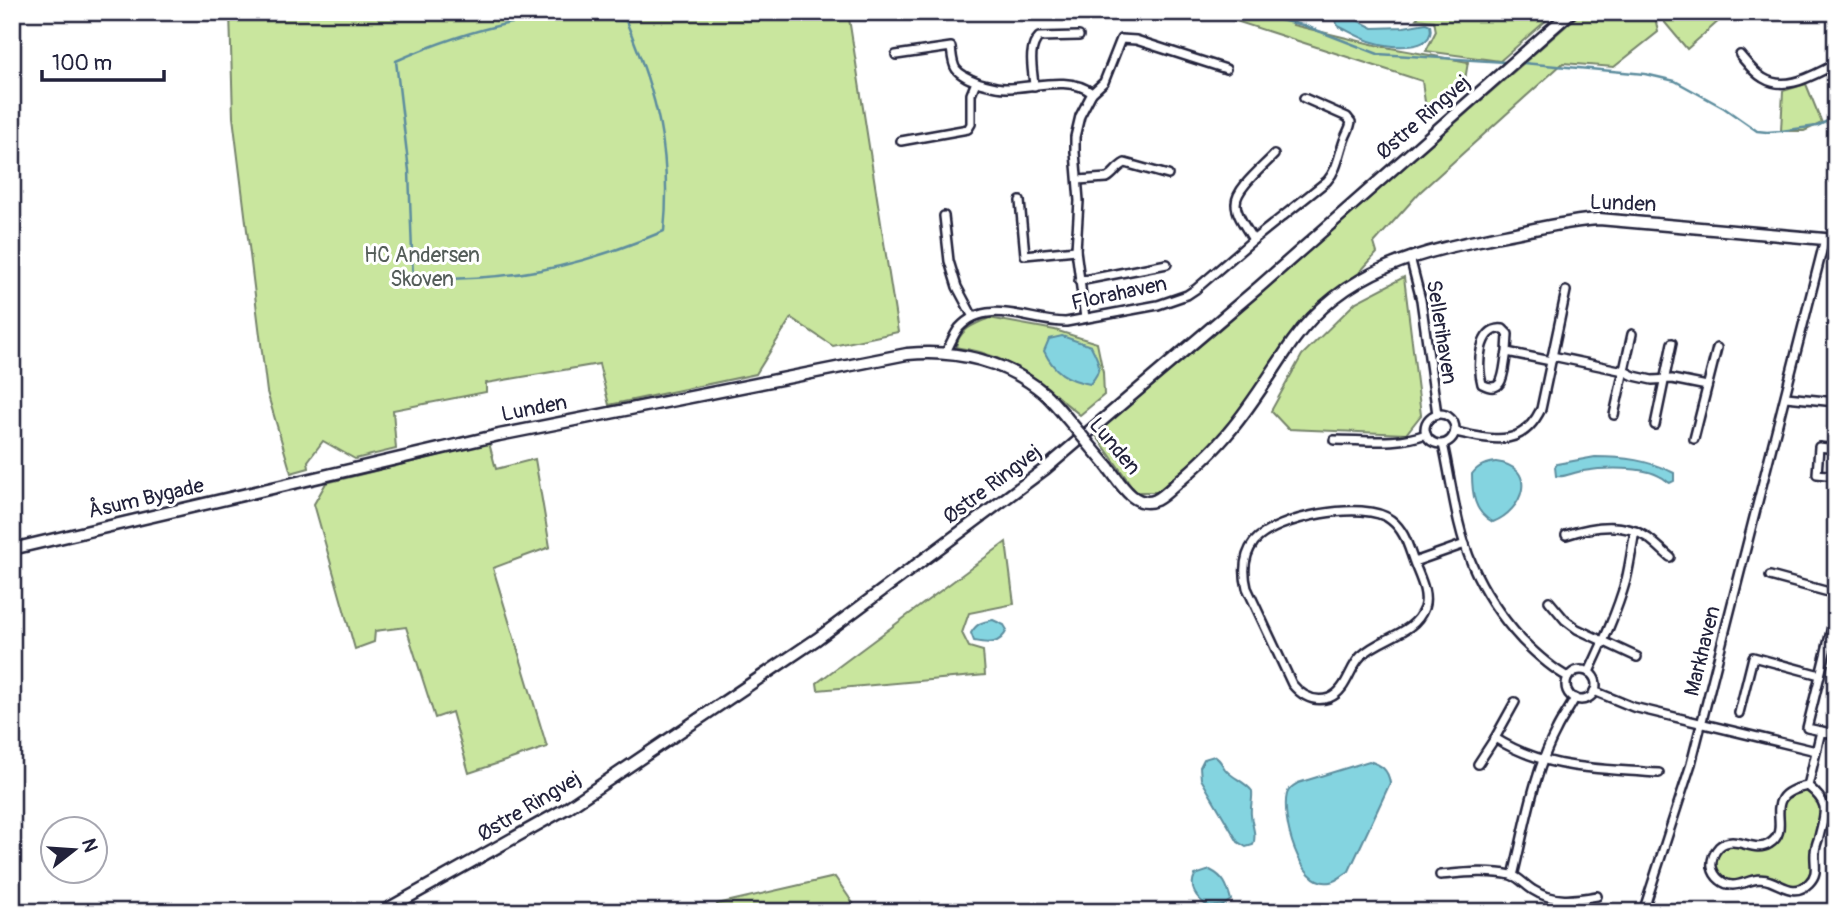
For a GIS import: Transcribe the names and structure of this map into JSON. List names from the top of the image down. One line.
{"streets":{"street":["Østre Ringvej","Lunden","Florahaven","Sellerihaven","Åsum Bygade","Markhaven"]},"crossings":[["Lunden","Sellerihaven"],["Lunden","Åsum Bygade"],["Lunden","Markhaven"]],"parks":["HC Andersen Skoven"],"scale_bar":"100 m","north":"right"}
